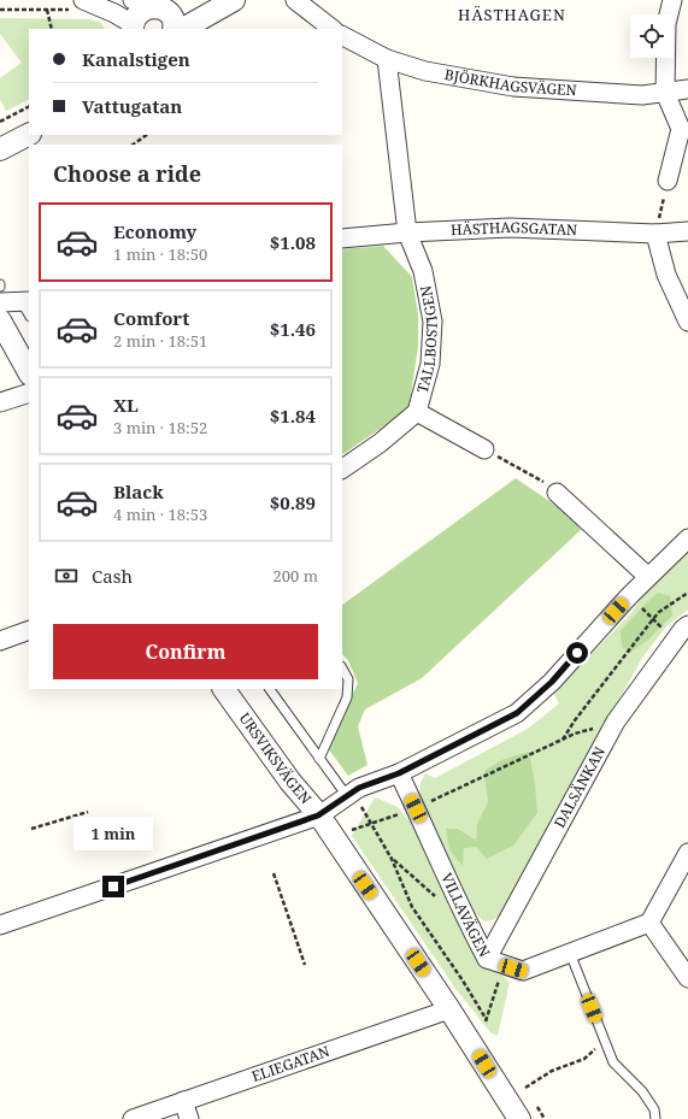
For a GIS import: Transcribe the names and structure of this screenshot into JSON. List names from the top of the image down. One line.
{"streets":{"street":["BJÖRKHAGSVÄGEN","HÄSTHAGSGATAN","TALLBOSTIGEN","URSVIKSVÄGEN","DALSÄNKAN","VILLAVÄGEN","ELIEGATAN"]},"crossings":[["BJÖRKHAGSVÄGEN","TALLBOSTIGEN"],["HÄSTHAGSGATAN","TALLBOSTIGEN"],["URSVIKSVÄGEN","ELIEGATAN"],["DALSÄNKAN","VILLAVÄGEN"]],"districts":["HÄSTHAGEN"],"page":{"banner":["Kanalstigen","Vattugatan"],"heading":"Choose a ride","list":[{"name":"Economy","note":"1 min · 18:50","value":"$1.08"},{"name":"Comfort","note":"2 min · 18:51","value":"$1.46"},{"name":"XL","note":"3 min · 18:52","value":"$1.84"},{"name":"Black","note":"4 min · 18:53","value":"$0.89"}],"pay":["Cash","200 m"],"buttons":"Confirm","bubble":"1 min"}}
